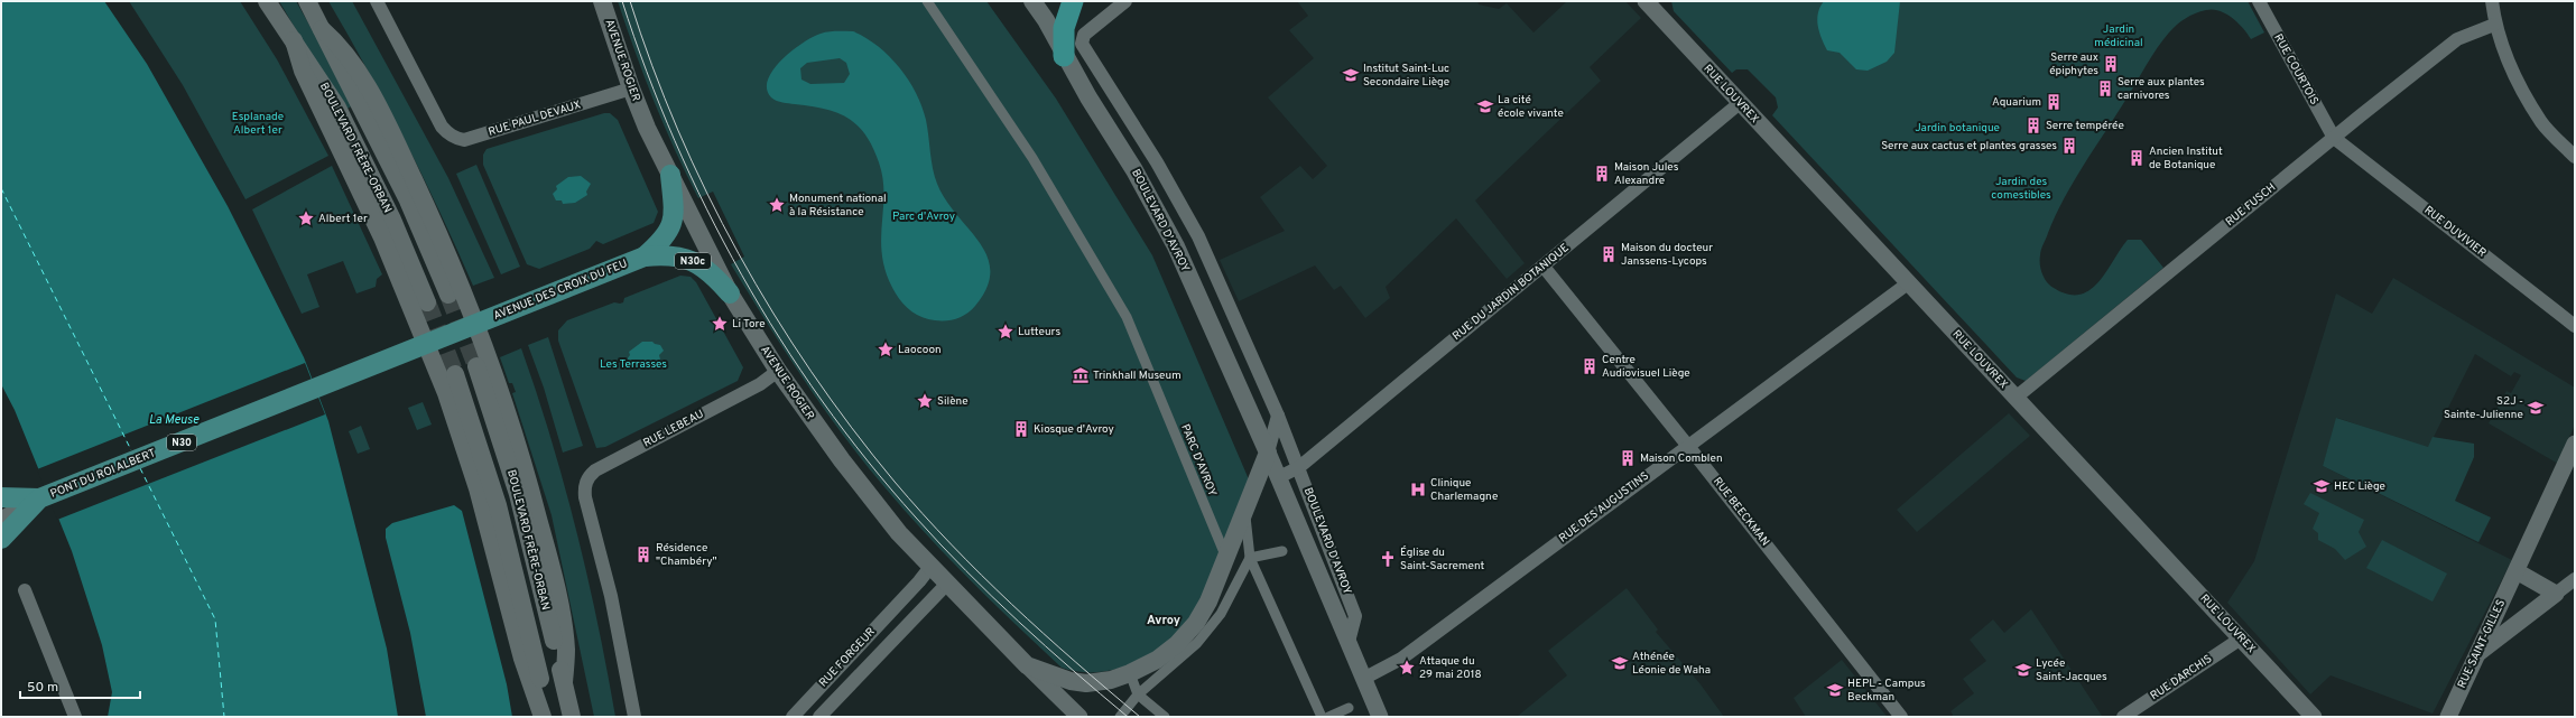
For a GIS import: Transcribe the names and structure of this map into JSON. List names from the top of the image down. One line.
{"streets":{"main road":["AVENUE ROGIER","BOULEVARD FRÈRE-ORBAN","BOULEVARD D'AVROY","N30c","AVENUE DES CROIX DU FEU","N30","PONT DU ROI ALBERT"],"street":["RUE COURTOIS","RUE LOUVREX","RUE PAUL DEVAUX","RUE FUSCH","RUE DUVIVIER","RUE DU JARDIN BOTANIQUE","RUE LEBEAU","PARC D'AVROY","RUE DES AUGUSTINS","RUE BEECKMAN","RUE SAINT-GILLES","RUE FORGEUR","RUE DARCHIS"]},"crossings":[["AVENUE ROGIER","RUE PAUL DEVAUX"],["AVENUE ROGIER","N30c"],["AVENUE ROGIER","RUE LEBEAU"],["AVENUE ROGIER","RUE FORGEUR"],["RUE COURTOIS","RUE FUSCH"],["RUE COURTOIS","RUE DUVIVIER"],["RUE LOUVREX","RUE FUSCH"],["RUE LOUVREX","RUE DU JARDIN BOTANIQUE"],["RUE LOUVREX","RUE DES AUGUSTINS"],["RUE LOUVREX","RUE DARCHIS"],["RUE FUSCH","RUE DUVIVIER"],["BOULEVARD D'AVROY","RUE DU JARDIN BOTANIQUE"],["BOULEVARD D'AVROY","RUE DES AUGUSTINS"],["N30c","AVENUE DES CROIX DU FEU"],["RUE DU JARDIN BOTANIQUE","RUE BEECKMAN"],["N30","PONT DU ROI ALBERT"],["RUE DES AUGUSTINS","RUE BEECKMAN"]],"districts":["Avroy"],"water":["La Meuse"],"parks":["Jardin médicinal","Esplanade Albert 1er","Jardin botanique","Jardin des comestibles","Parc d'Avroy","Les Terrasses"],"places":{"building":["Serre aux épiphytes","Serre aux plantes carnivores","Aquarium","Serre tempérée","Serre aux cactus et plantes grasses","Ancien Institut de Botanique","Maison Jules Alexandre","Maison du docteur Janssens-Lycops","Centre Audiovisuel Liège","Kiosque d'Avroy","Maison Comblen","Résidence \"Chambéry\""],"school or university":["Institut Saint-Luc Secondaire Liège","La cité école vivante","S2J - Sainte-Julienne","HEC Liège","Athénée Léonie de Waha","Lycée Saint-Jacques","HEPL - Campus Beckman"],"place":["Monument national à la Résistance","Albert 1er","Li Tore","Lutteurs","Laocoon","Silène","Attaque du 29 mai 2018"],"museum":["Trinkhall Museum"],"hospital":["Clinique Charlemagne"],"church":["Église du Saint-Sacrement"]},"scale_bar":"50 m"}
